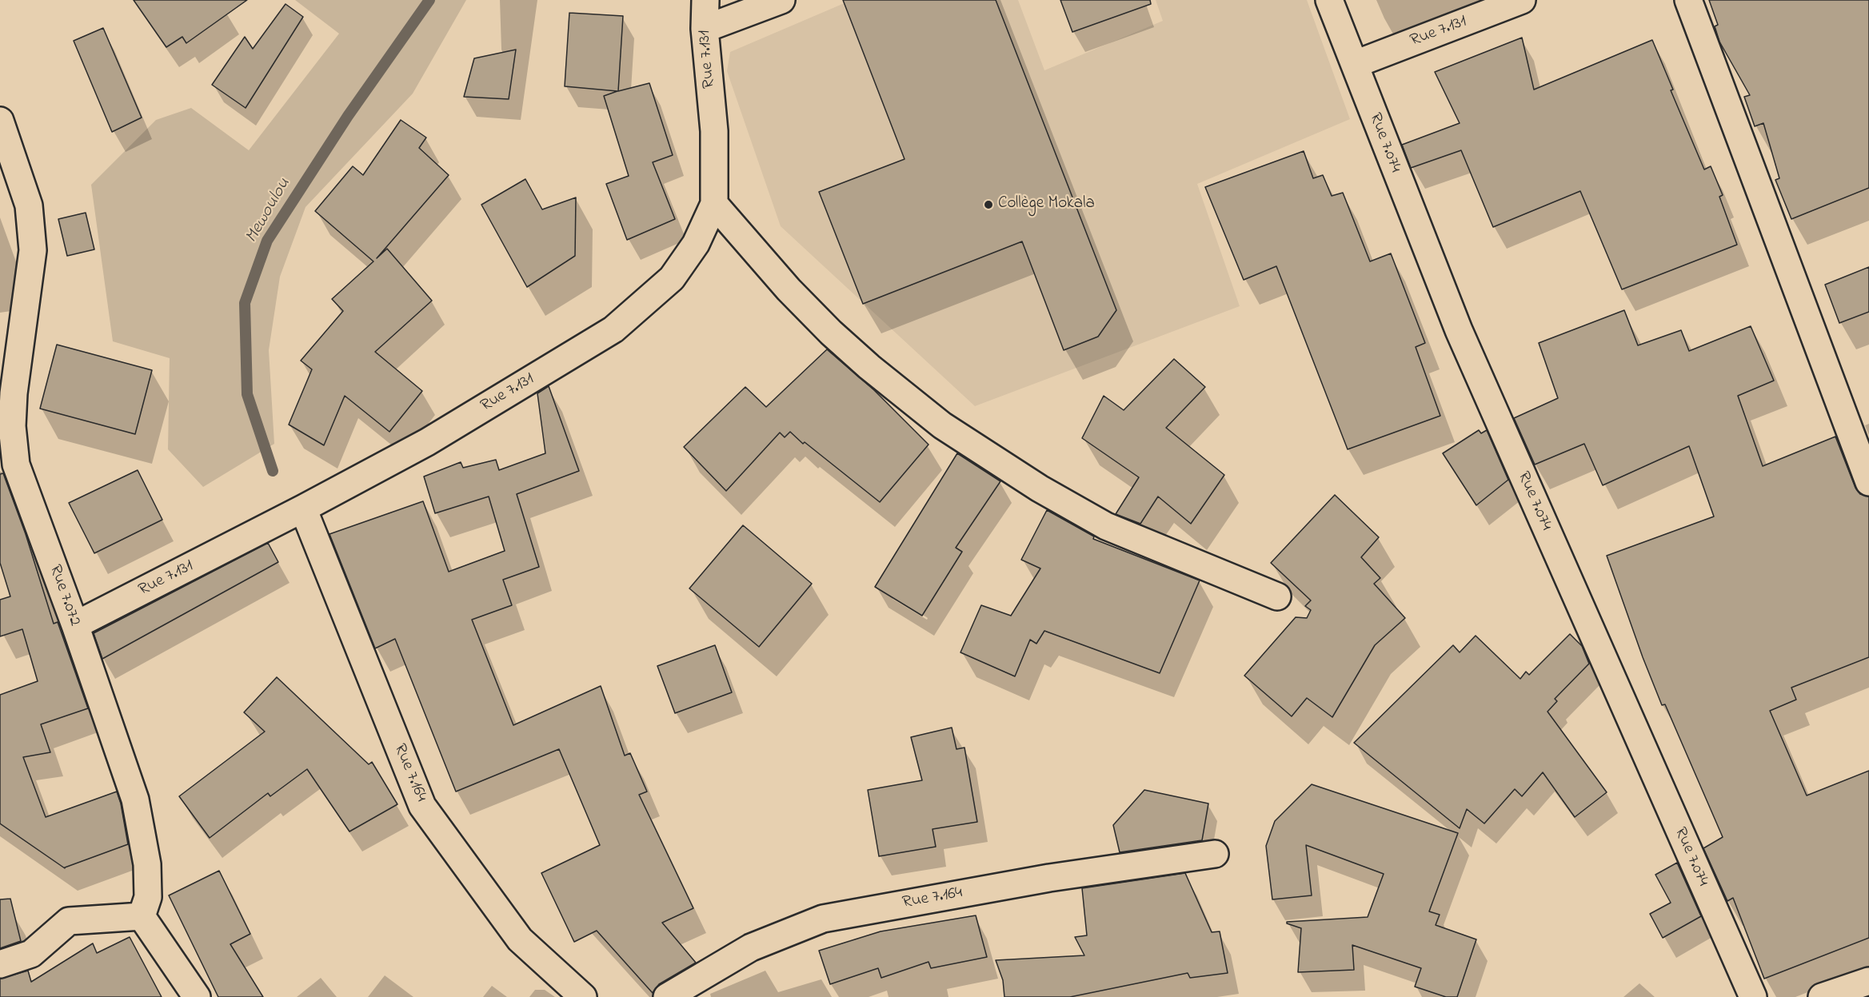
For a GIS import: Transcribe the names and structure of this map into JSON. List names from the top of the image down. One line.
{"streets":{"street":["Rue 7.131","Rue 7.074","Rue 7.072","Rue 7.164"]},"crossings":[["Rue 7.131","Rue 7.074"],["Rue 7.131","Rue 7.072"],["Rue 7.131","Rue 7.164"]],"water":["Mewoulou"],"places":["Collège Mokala"]}
